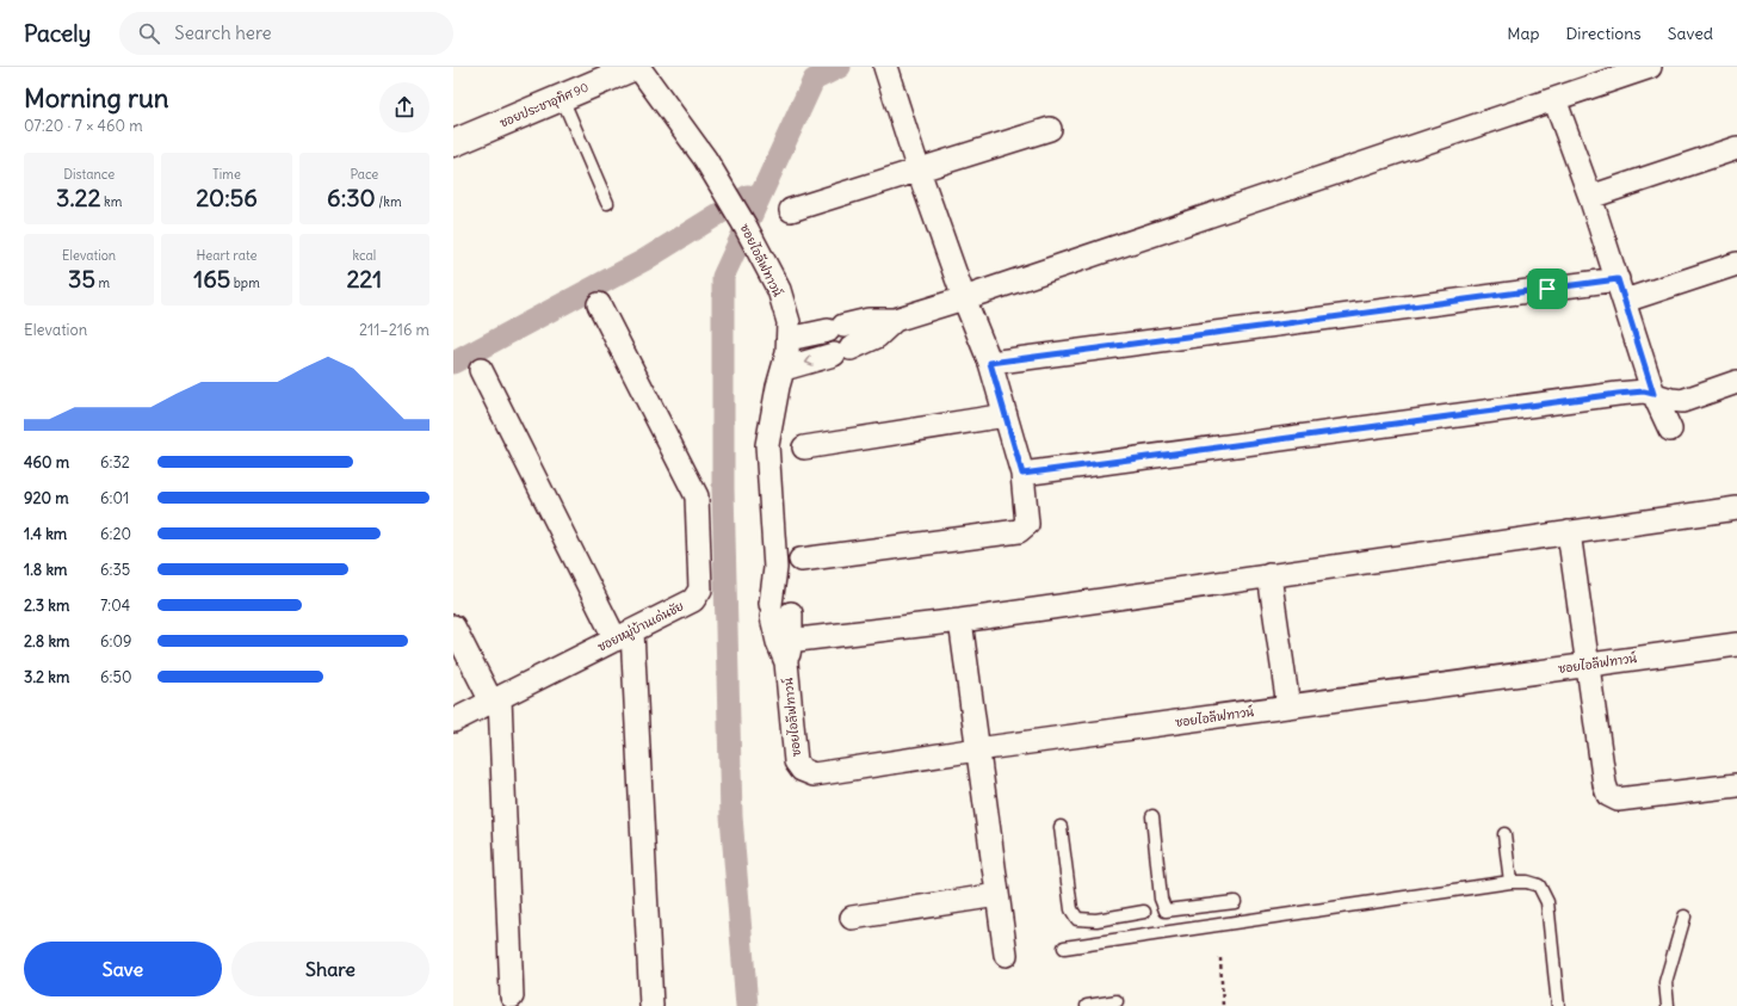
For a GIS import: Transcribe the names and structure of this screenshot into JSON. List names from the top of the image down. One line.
{"streets":{"street":["ซอยประชาอุทิศ 90","ซอยไอลีฟทาวน์","ซอยหมู่บ้านเด่นชัย"]},"page":{"header":"Pacely","search":"Search here","nav":["Map","Directions","Saved"],"heading":["Morning run","07:20 · 7 × 460 m"],"stats":[["Distance","3.22 km"],["Time","20:56"],["Pace","6:30 /km"],["Elevation","35 m"],["Heart rate","165 bpm"],["kcal","221"]],"chart":["Elevation","211–216 m"],"list":[{"name":"460 m","note":"6:32"},{"name":"920 m","note":"6:01"},{"name":"1.4 km","note":"6:20"},{"name":"1.8 km","note":"6:35"},{"name":"2.3 km","note":"7:04"},{"name":"2.8 km","note":"6:09"},{"name":"3.2 km","note":"6:50"}],"buttons":["Save","Share"]}}
